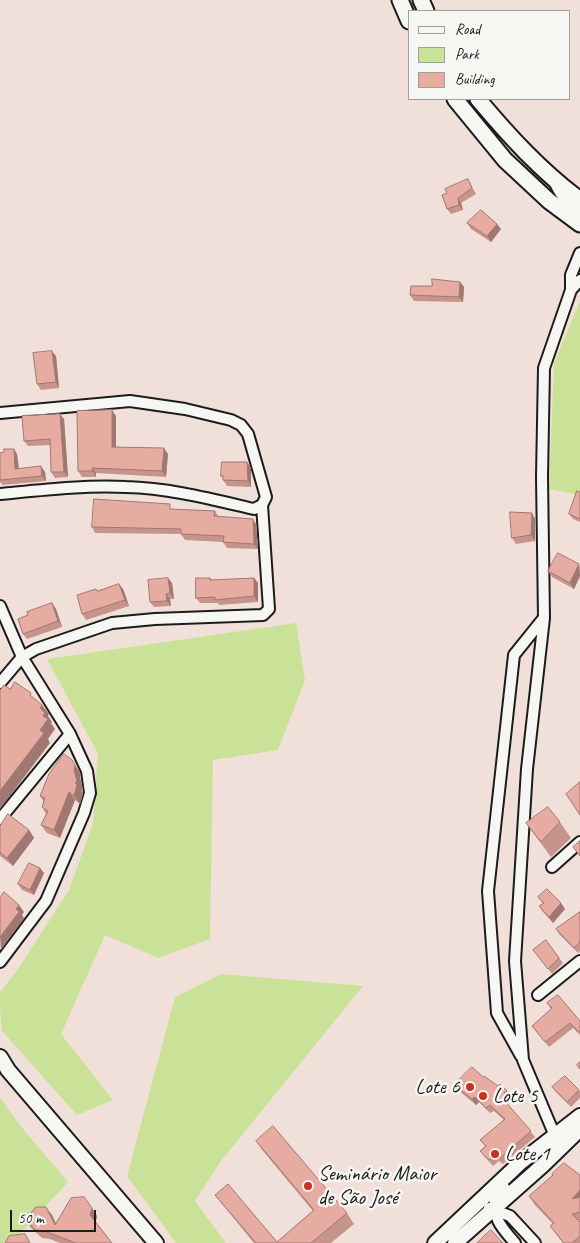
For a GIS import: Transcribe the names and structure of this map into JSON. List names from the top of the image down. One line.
{"places":["Lote 6","Lote 5","Lote 1","Seminário Maior de São José"],"legend":["Road","Park","Building"],"scale_bar":"50 m"}
